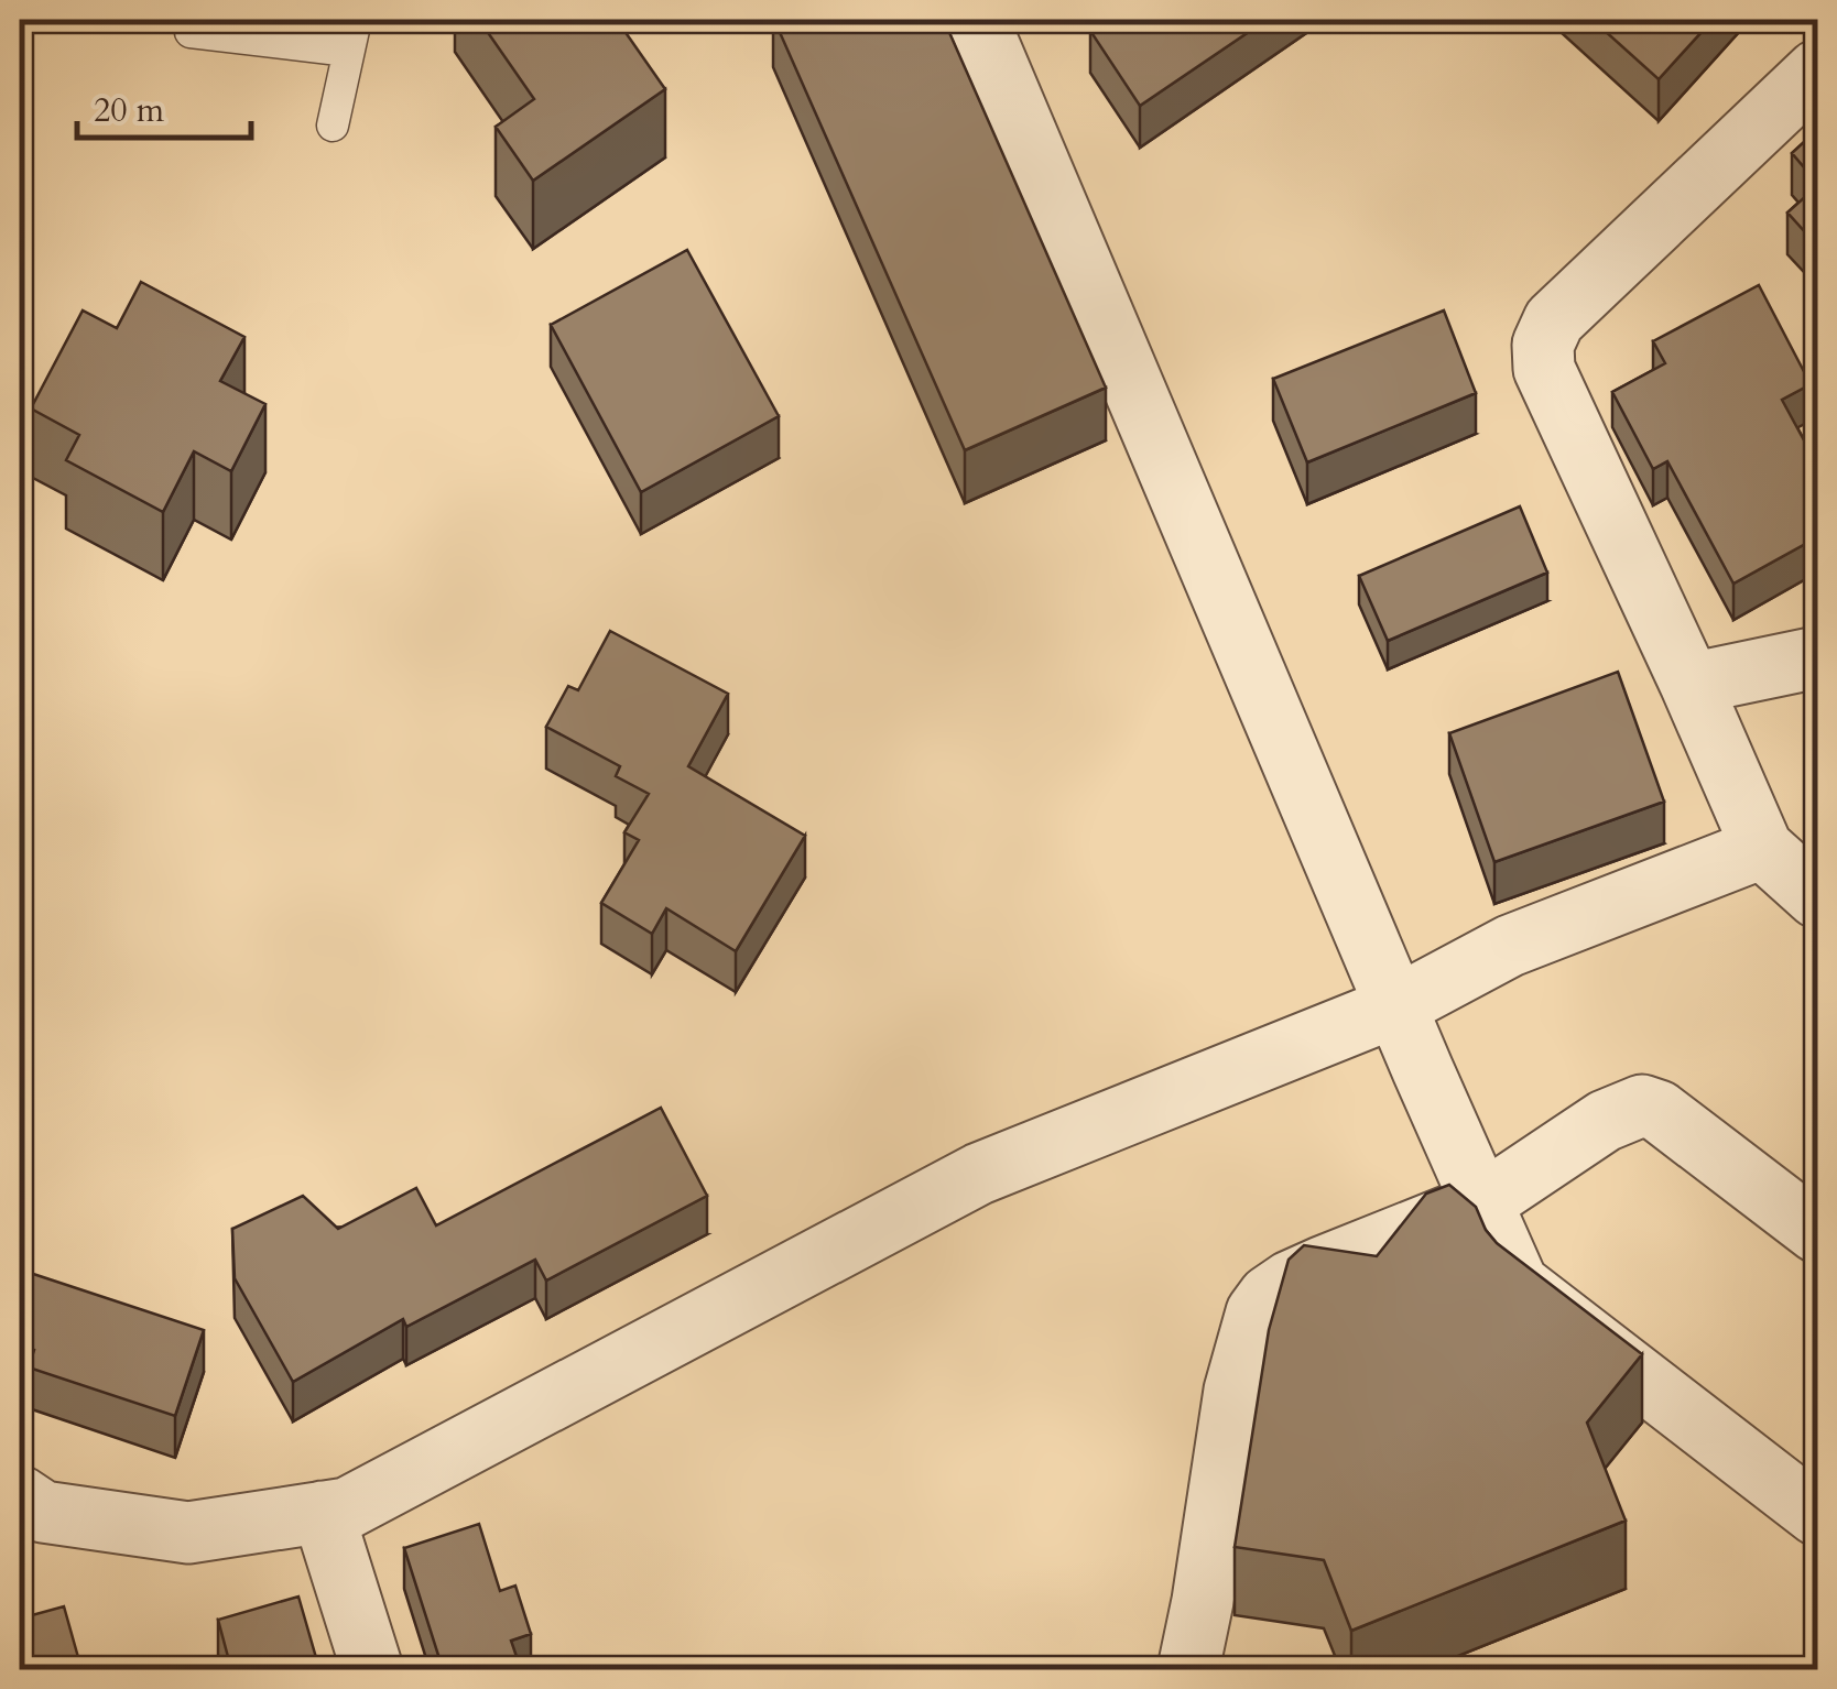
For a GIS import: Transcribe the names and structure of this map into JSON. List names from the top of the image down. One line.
{"scale_bar":"20 m"}
